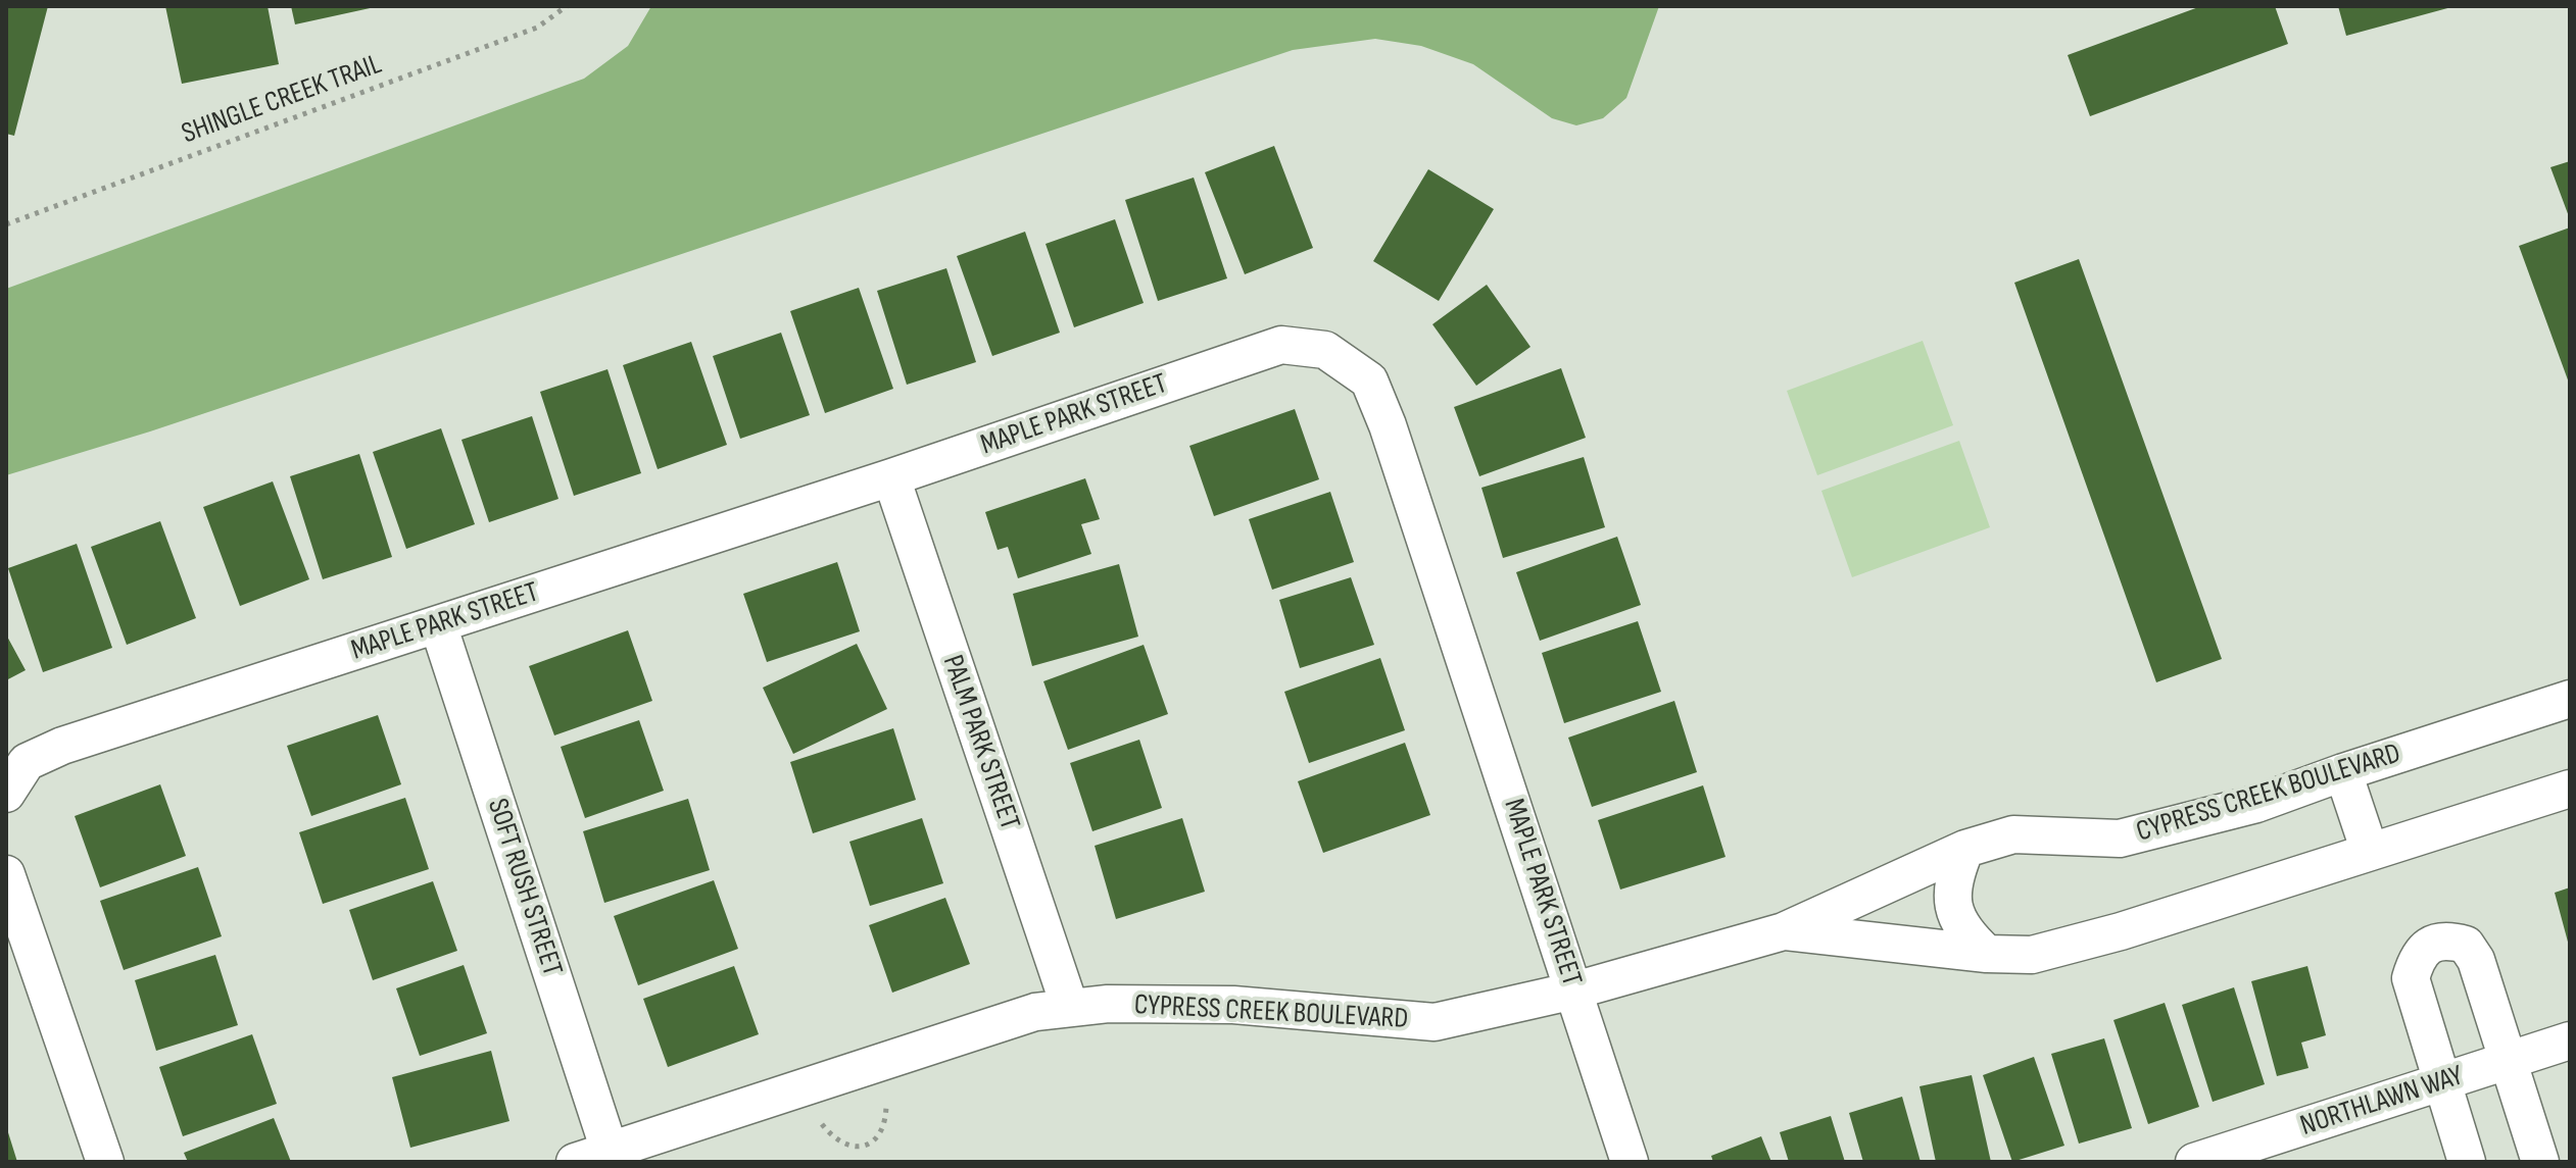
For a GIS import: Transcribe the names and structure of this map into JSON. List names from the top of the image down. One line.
{"streets":{"street":["MAPLE PARK STREET","PALM PARK STREET","CYPRESS CREEK BOULEVARD","SOFT RUSH STREET","NORTHLAWN WAY"],"path":["SHINGLE CREEK TRAIL"]},"crossings":[["MAPLE PARK STREET","PALM PARK STREET"],["MAPLE PARK STREET","CYPRESS CREEK BOULEVARD"],["MAPLE PARK STREET","SOFT RUSH STREET"],["PALM PARK STREET","CYPRESS CREEK BOULEVARD"],["CYPRESS CREEK BOULEVARD","SOFT RUSH STREET"]]}
